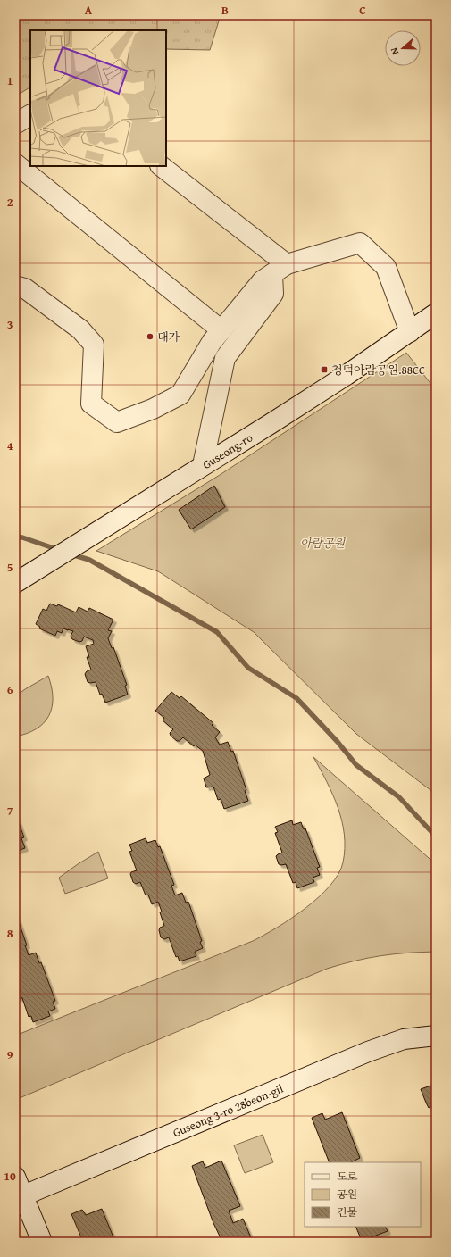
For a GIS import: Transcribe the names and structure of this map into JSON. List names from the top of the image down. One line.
{"streets":{"street":["Guseong-ro","Guseong 3-ro 28beon-gil"]},"parks":["아람공원"],"places":{"other":["대가"],"transit":["청덕아람공원.88CC"]},"legend":["도로","공원","건물"],"north":"left","grid":{"columns":["A","B","C"],"rows":["1","2","3","4","5","6","7","8","9","10"]}}
